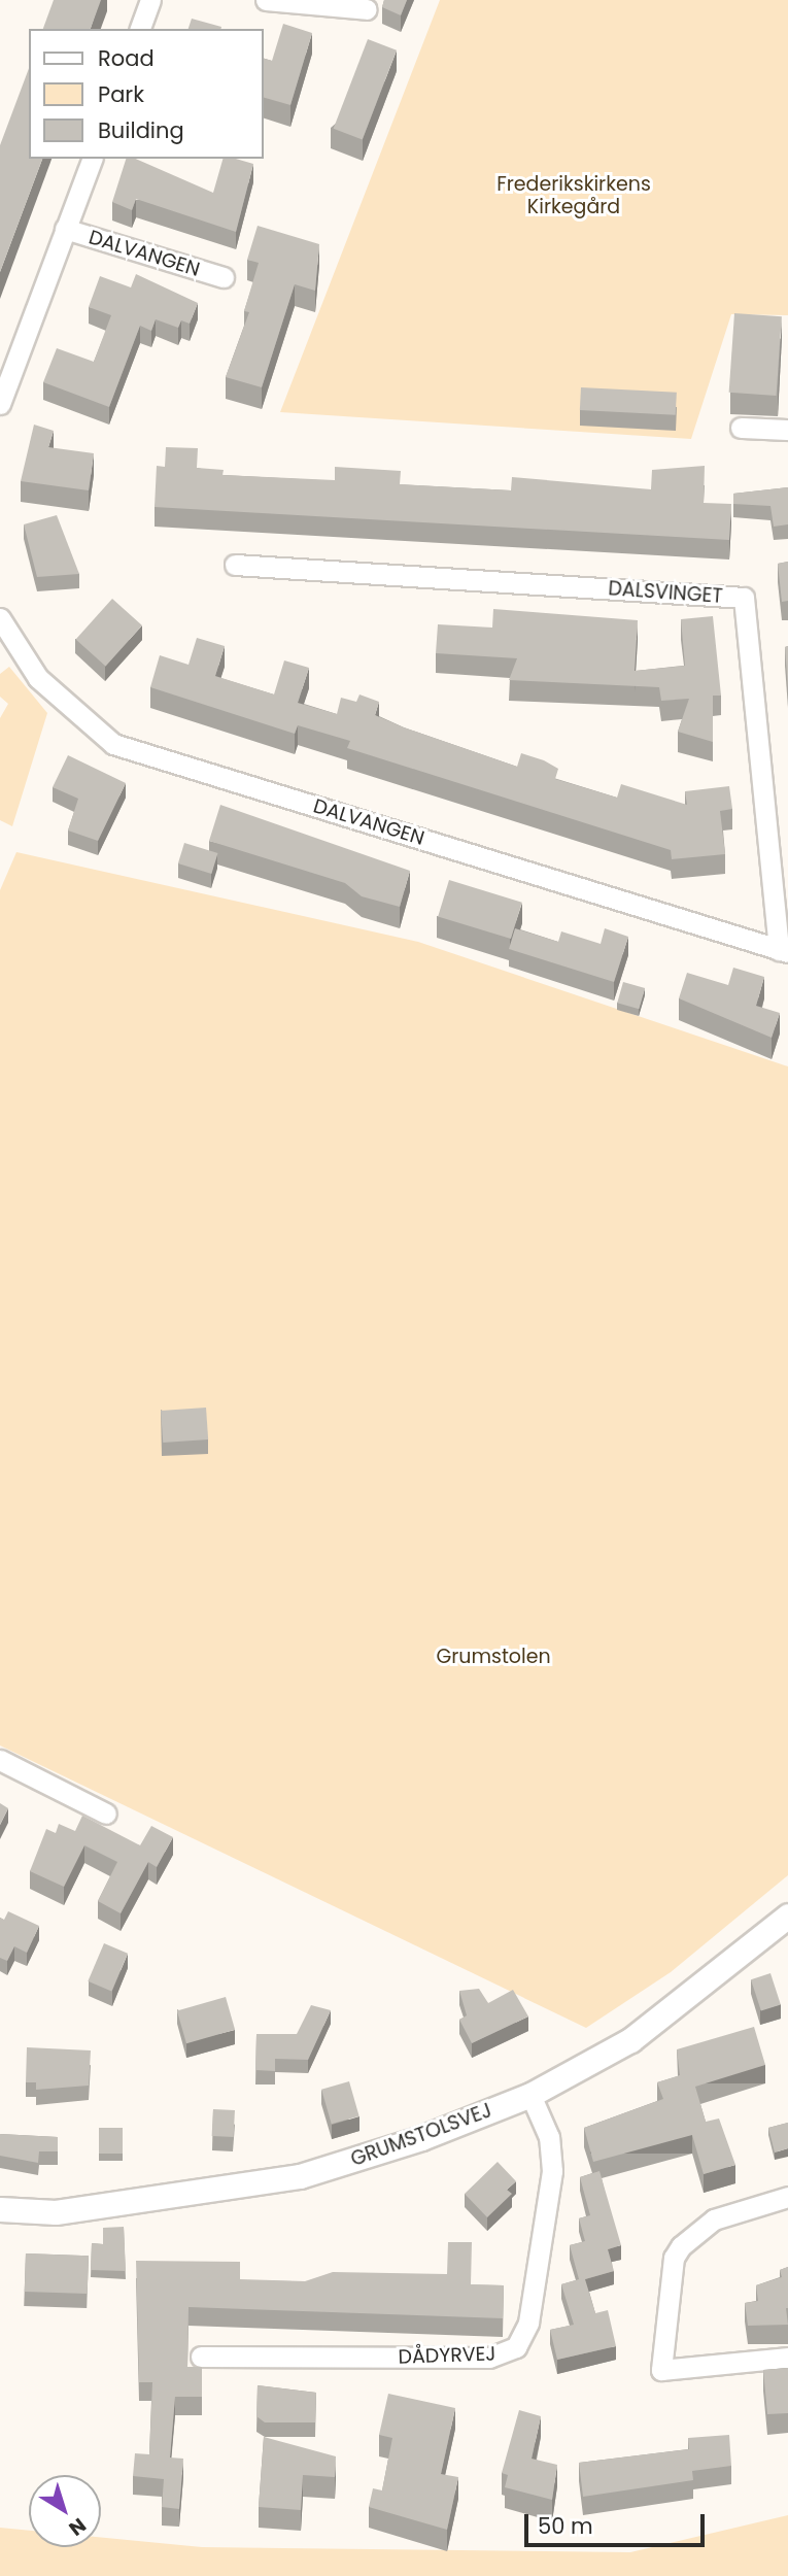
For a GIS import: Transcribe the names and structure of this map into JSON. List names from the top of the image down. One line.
{"streets":{"street":["DALVANGEN","DALSVINGET","GRUMSTOLSVEJ","DÅDYRVEJ"]},"crossings":[["DALVANGEN","DALSVINGET"],["GRUMSTOLSVEJ","DÅDYRVEJ"]],"parks":["Frederikskirkens Kirkegård","Grumstolen"],"legend":["Road","Park","Building"],"scale_bar":"50 m","north":"bottom right"}
